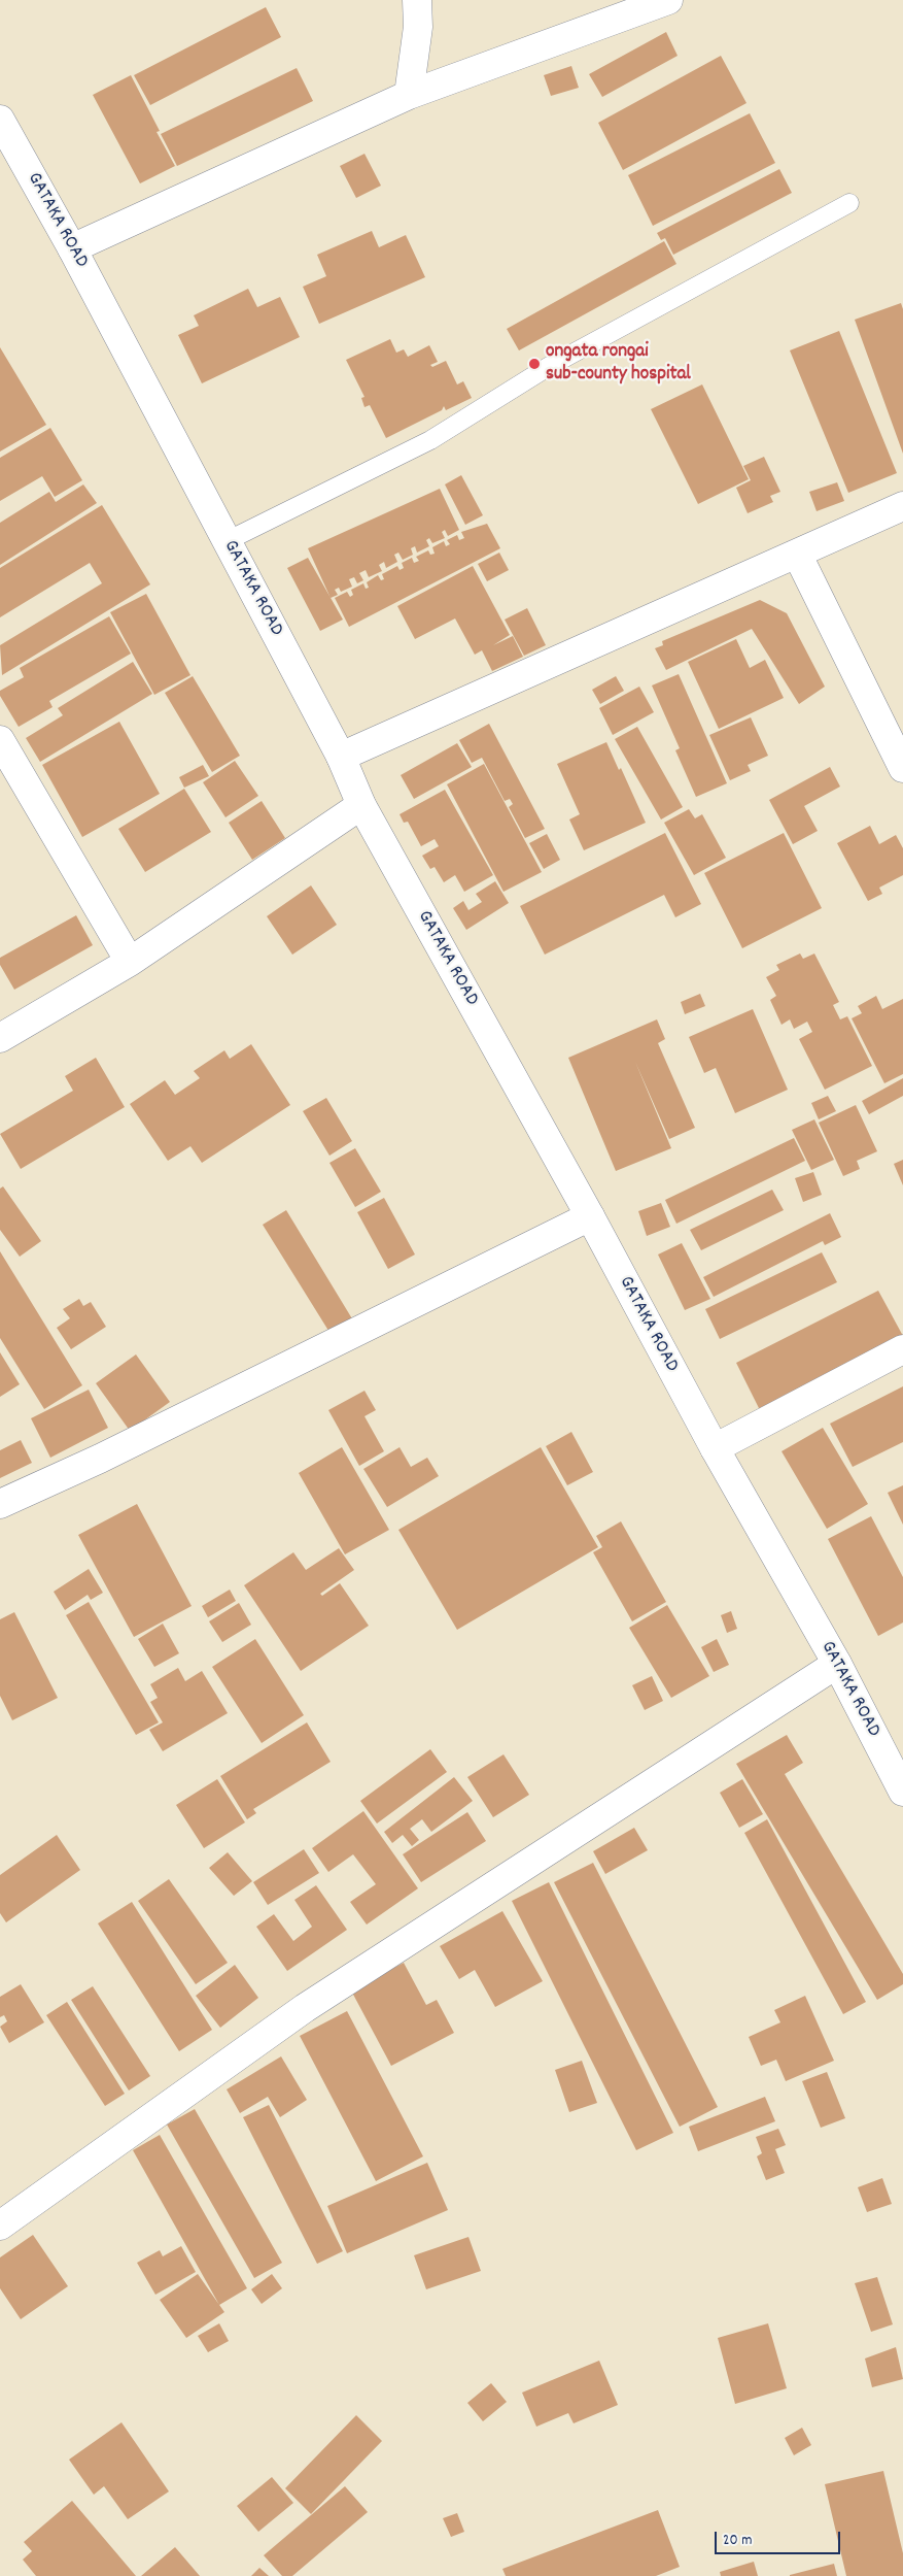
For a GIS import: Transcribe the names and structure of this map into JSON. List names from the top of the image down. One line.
{"streets":{"street":["GATAKA ROAD"]},"places":["ongata rongai sub-county hospital"],"scale_bar":"20 m"}
